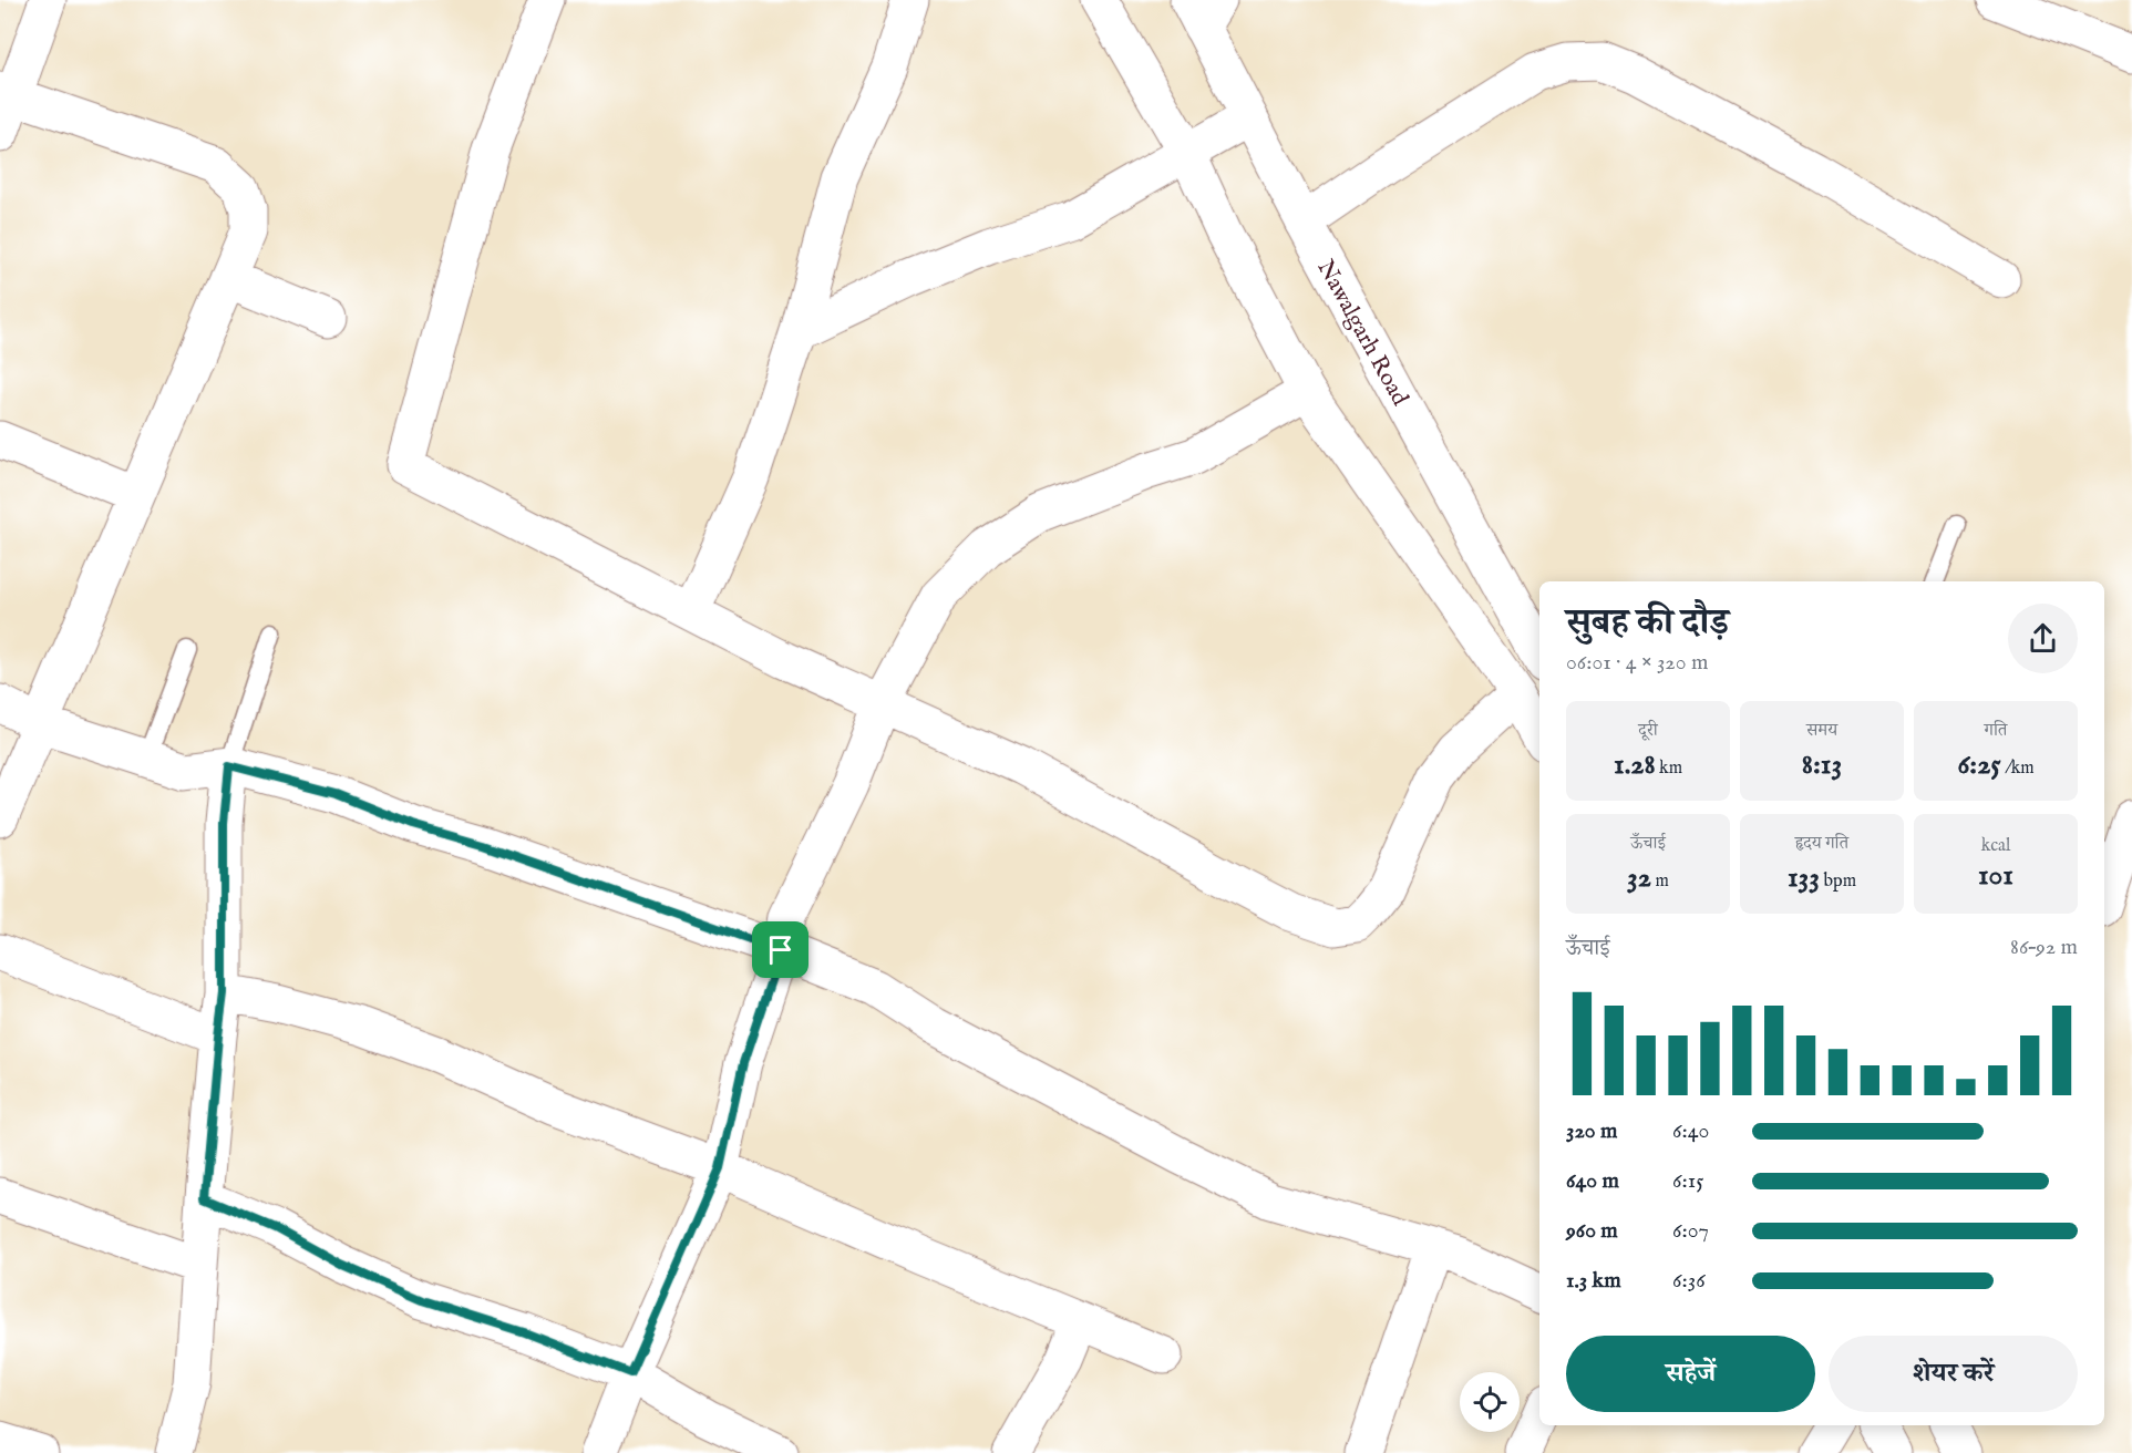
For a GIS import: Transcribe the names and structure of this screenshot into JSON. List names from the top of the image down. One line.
{"streets":{"street":["Nawalgarh Road"]},"page":{"heading":["सुबह की दौड़","06:01 · 4 × 320 m"],"stats":[["दूरी","1.28 km"],["समय","8:13"],["गति","6:25 /km"],["ऊँचाई","32 m"],["हृदय गति","133 bpm"],["kcal","101"]],"chart":["ऊँचाई","86–92 m"],"list":[{"name":"320 m","note":"6:40"},{"name":"640 m","note":"6:15"},{"name":"960 m","note":"6:07"},{"name":"1.3 km","note":"6:36"}],"buttons":["सहेजें","शेयर करें"]}}
